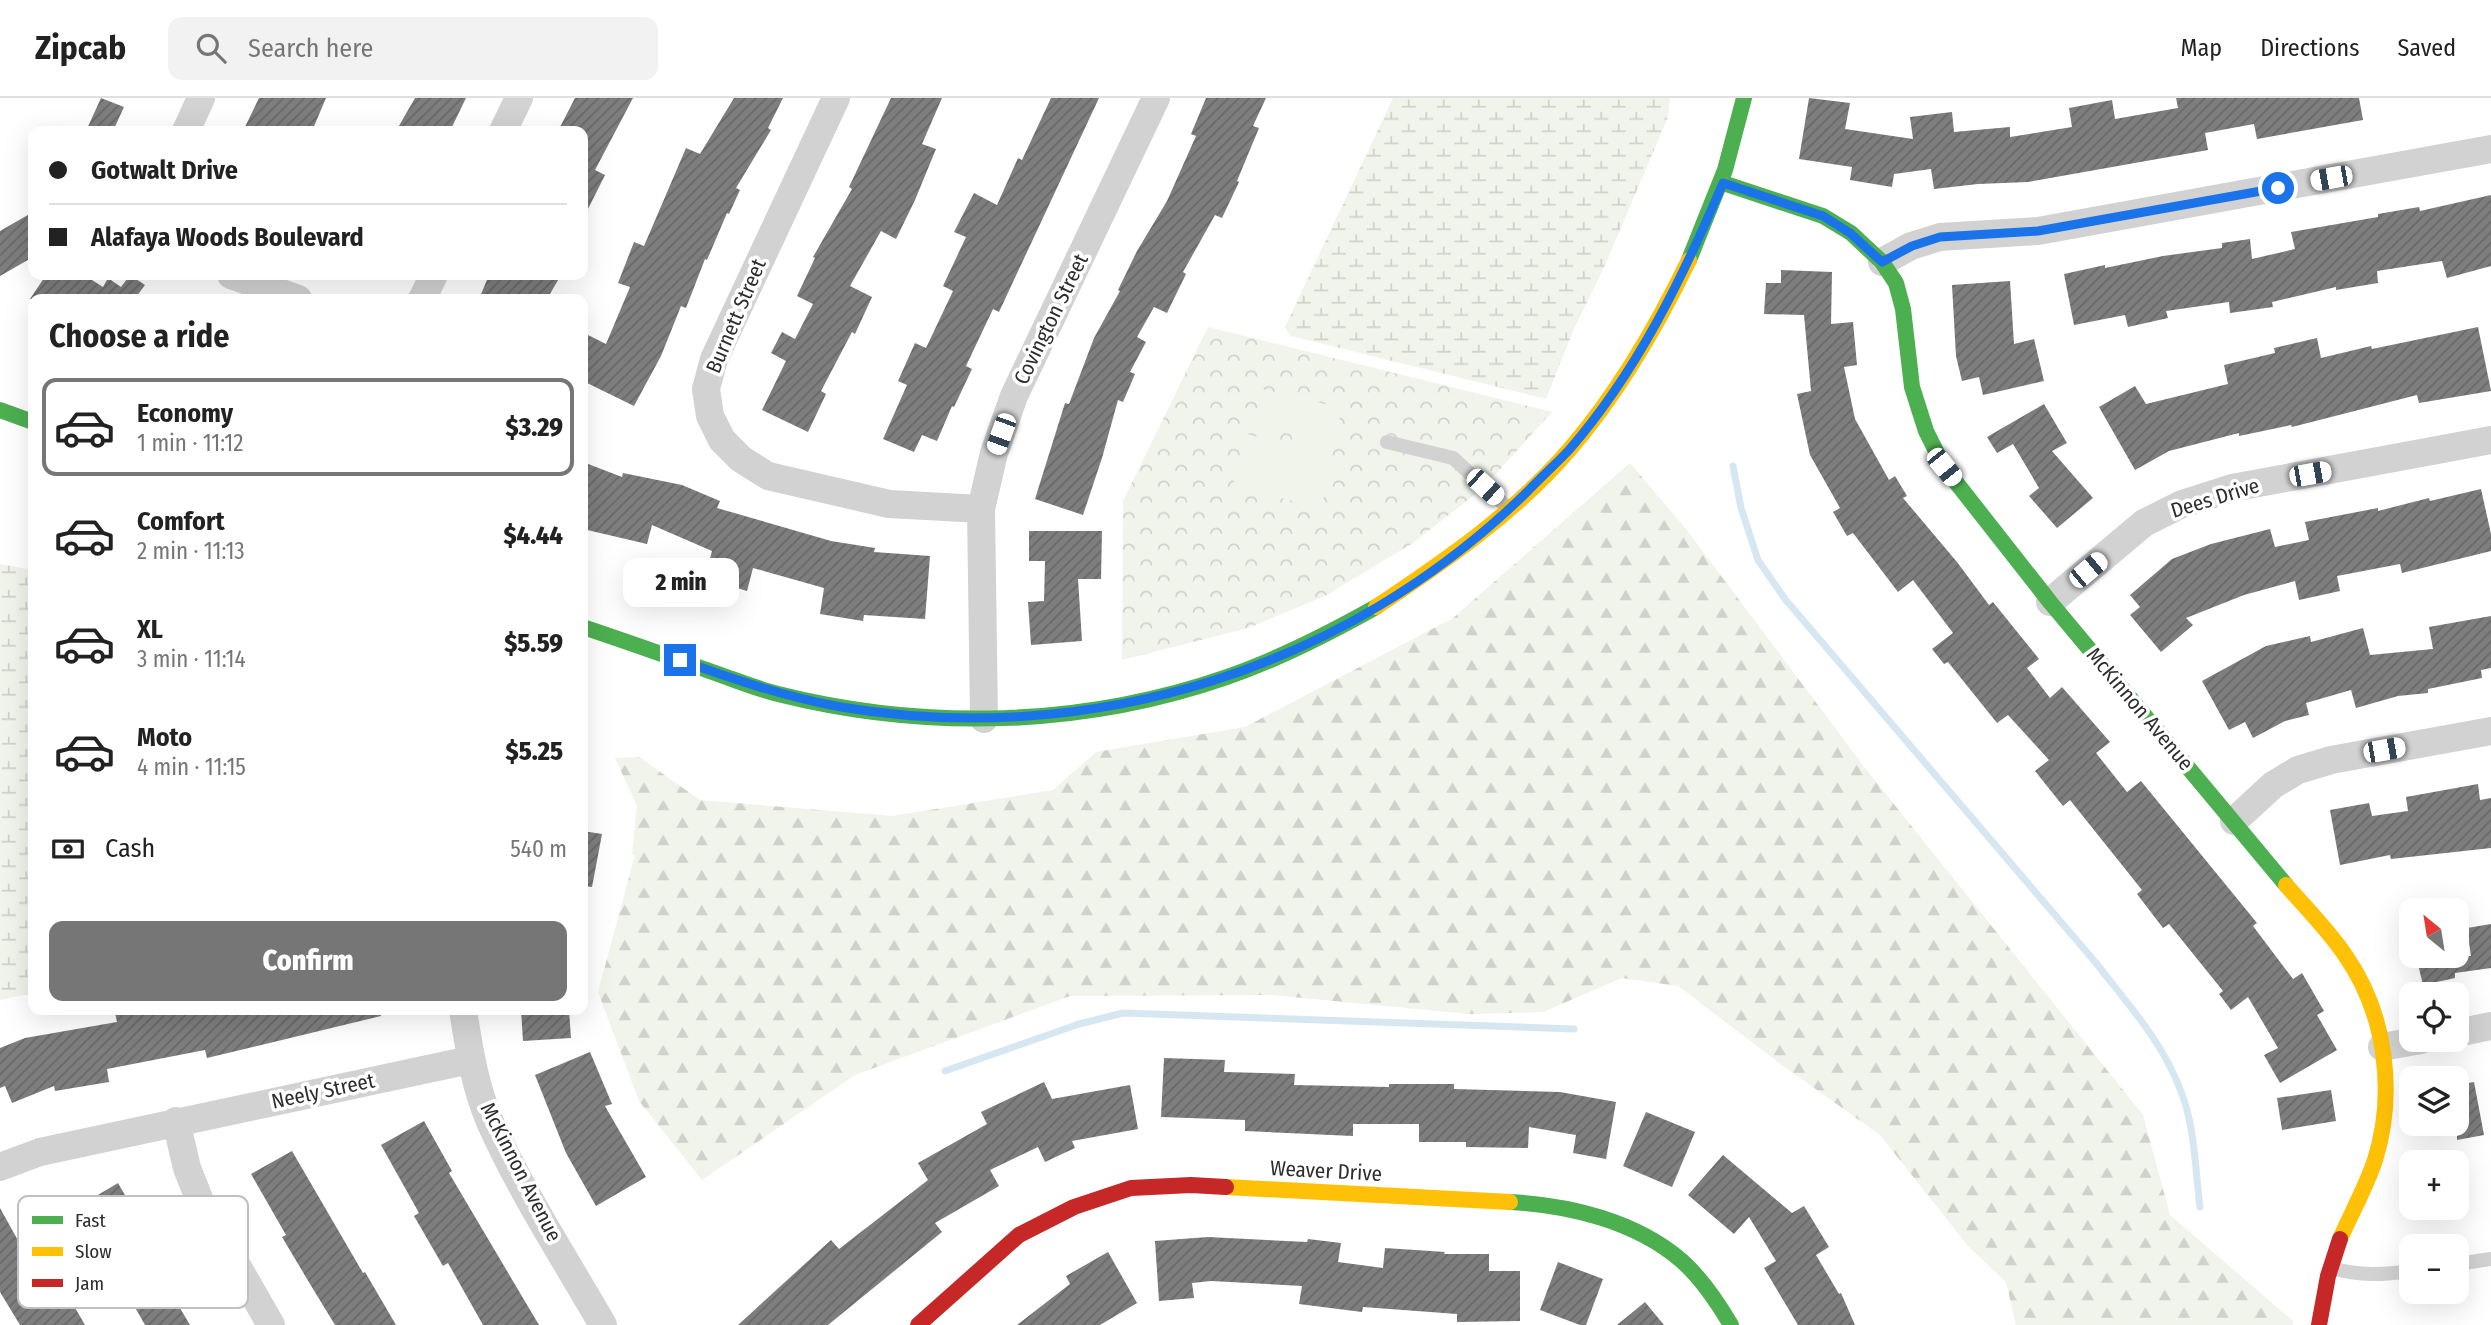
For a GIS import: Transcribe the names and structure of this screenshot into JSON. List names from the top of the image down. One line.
{"streets":{"street":["Burnett Street","Covington Street","Dees Drive","McKinnon Avenue","Neely Street","Weaver Drive"]},"crossings":[["Burnett Street","Covington Street"],["Dees Drive","McKinnon Avenue"],["McKinnon Avenue","Neely Street"]],"legend":["Fast","Slow","Jam"],"north":"top left","page":{"header":"Zipcab","search":"Search here","nav":["Map","Directions","Saved"],"banner":["Gotwalt Drive","Alafaya Woods Boulevard"],"heading":"Choose a ride","list":[{"name":"Economy","note":"1 min · 11:12","value":"$3.29"},{"name":"Comfort","note":"2 min · 11:13","value":"$4.44"},{"name":"XL","note":"3 min · 11:14","value":"$5.59"},{"name":"Moto","note":"4 min · 11:15","value":"$5.25"}],"bubble":"2 min","pay":["Cash","540 m"],"map_buttons":["+","−"],"buttons":"Confirm"}}
